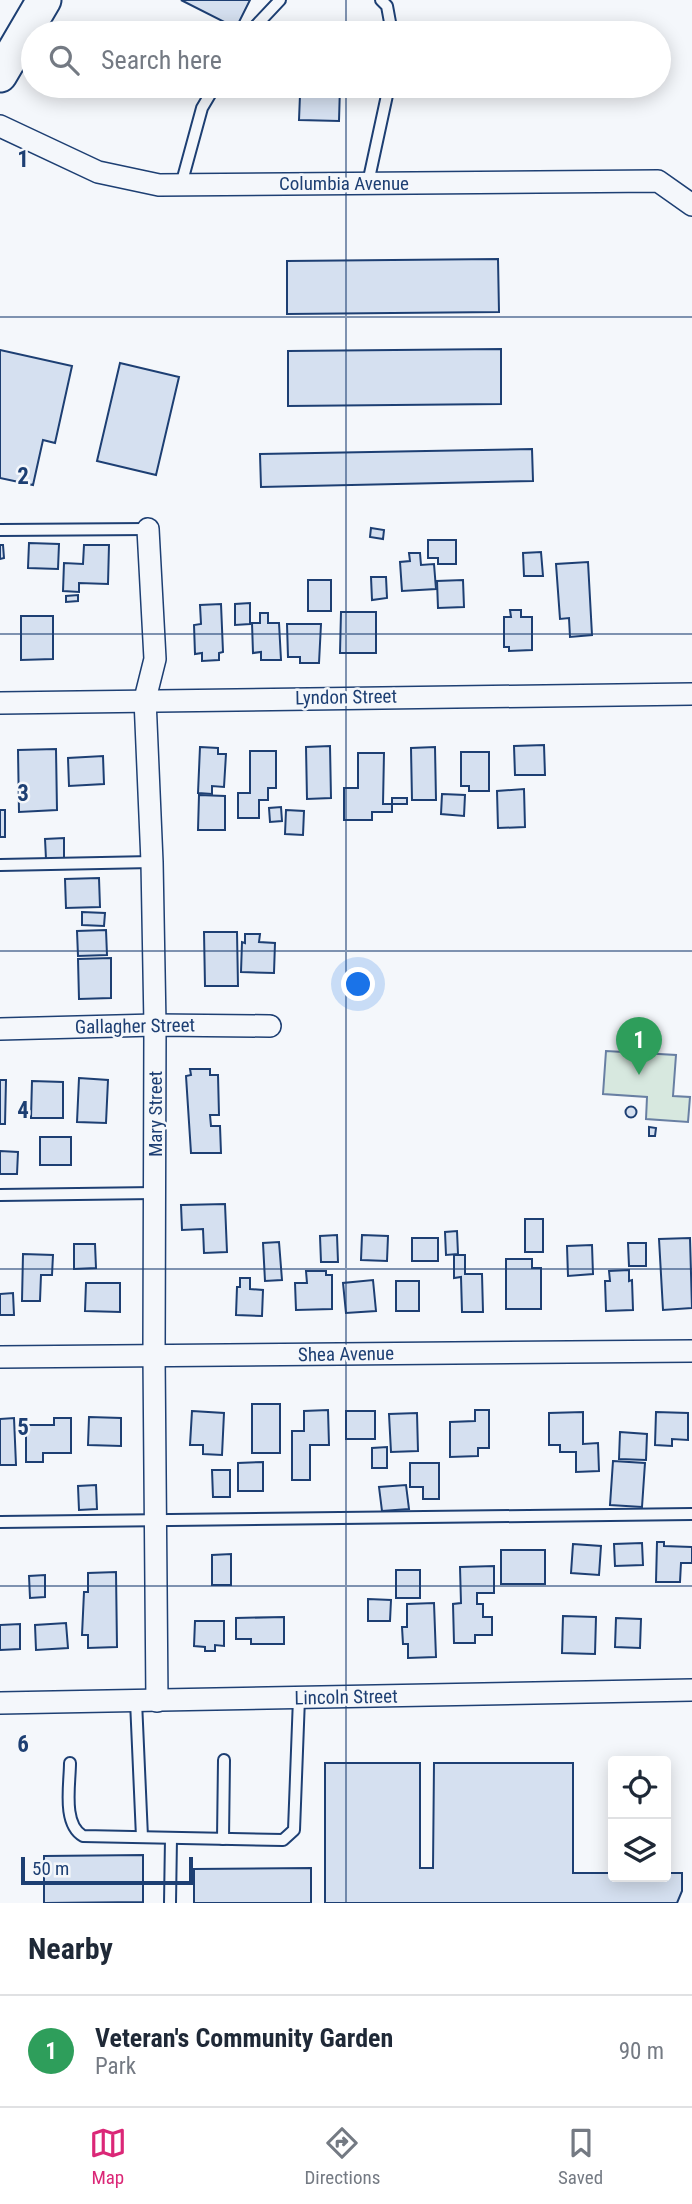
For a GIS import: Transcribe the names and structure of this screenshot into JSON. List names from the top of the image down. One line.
{"streets":{"street":["Columbia Avenue","Lyndon Street","Gallagher Street","Mary Street","Shea Avenue","Lincoln Street"]},"crossings":[["Lyndon Street","Mary Street"],["Gallagher Street","Mary Street"],["Mary Street","Shea Avenue"],["Mary Street","Lincoln Street"]],"scale_bar":"50 m","page":{"search":"Search here","pins":"1","scale":"50 m","heading":"Nearby","list":[{"mark":"1","name":"Veteran's Community Garden","note":"Park","value":"90 m"}],"nav":["Map","Directions","Saved"]},"grid":{"rows":["1","2","3","4","5","6"]}}
